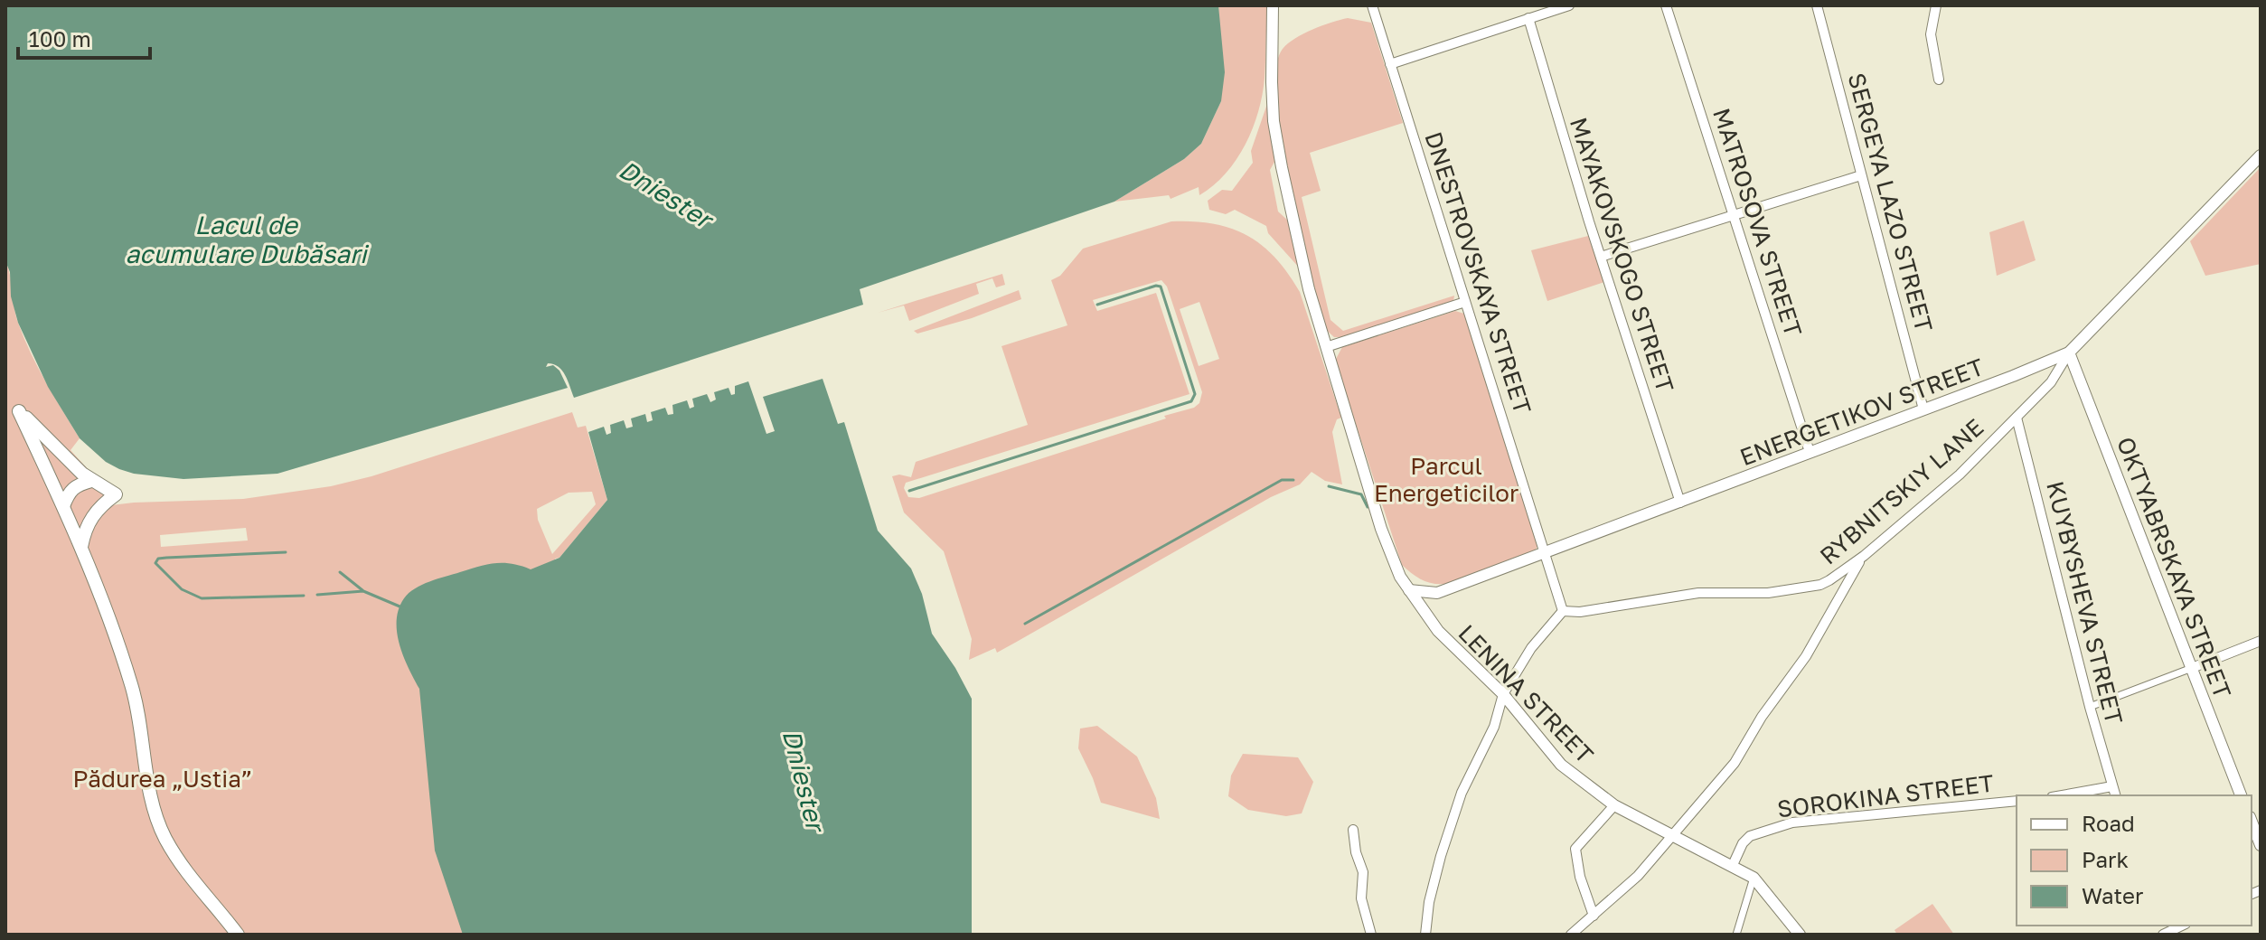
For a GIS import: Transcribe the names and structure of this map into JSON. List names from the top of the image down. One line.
{"streets":{"street":["SERGEYA LAZO STREET","MATROSOVA STREET","MAYAKOVSKOGO STREET","DNESTROVSKAYA STREET","ENERGETIKOV STREET","RYBNITSKIY LANE","OKTYABRSKAYA STREET","KUYBYSHEVA STREET","LENINA STREET","SOROKINA STREET"]},"crossings":[["SERGEYA LAZO STREET","ENERGETIKOV STREET"],["MATROSOVA STREET","ENERGETIKOV STREET"],["MAYAKOVSKOGO STREET","ENERGETIKOV STREET"],["DNESTROVSKAYA STREET","ENERGETIKOV STREET"],["DNESTROVSKAYA STREET","RYBNITSKIY LANE"],["ENERGETIKOV STREET","RYBNITSKIY LANE"],["ENERGETIKOV STREET","OKTYABRSKAYA STREET"],["ENERGETIKOV STREET","LENINA STREET"],["RYBNITSKIY LANE","OKTYABRSKAYA STREET"],["RYBNITSKIY LANE","KUYBYSHEVA STREET"],["LENINA STREET","SOROKINA STREET"]],"water":["Dniester","Lacul de acumulare Dubăsari"],"parks":["Parcul Energeticilor","Pădurea „Ustia”"],"legend":["Road","Park","Water"],"scale_bar":"100 m"}
